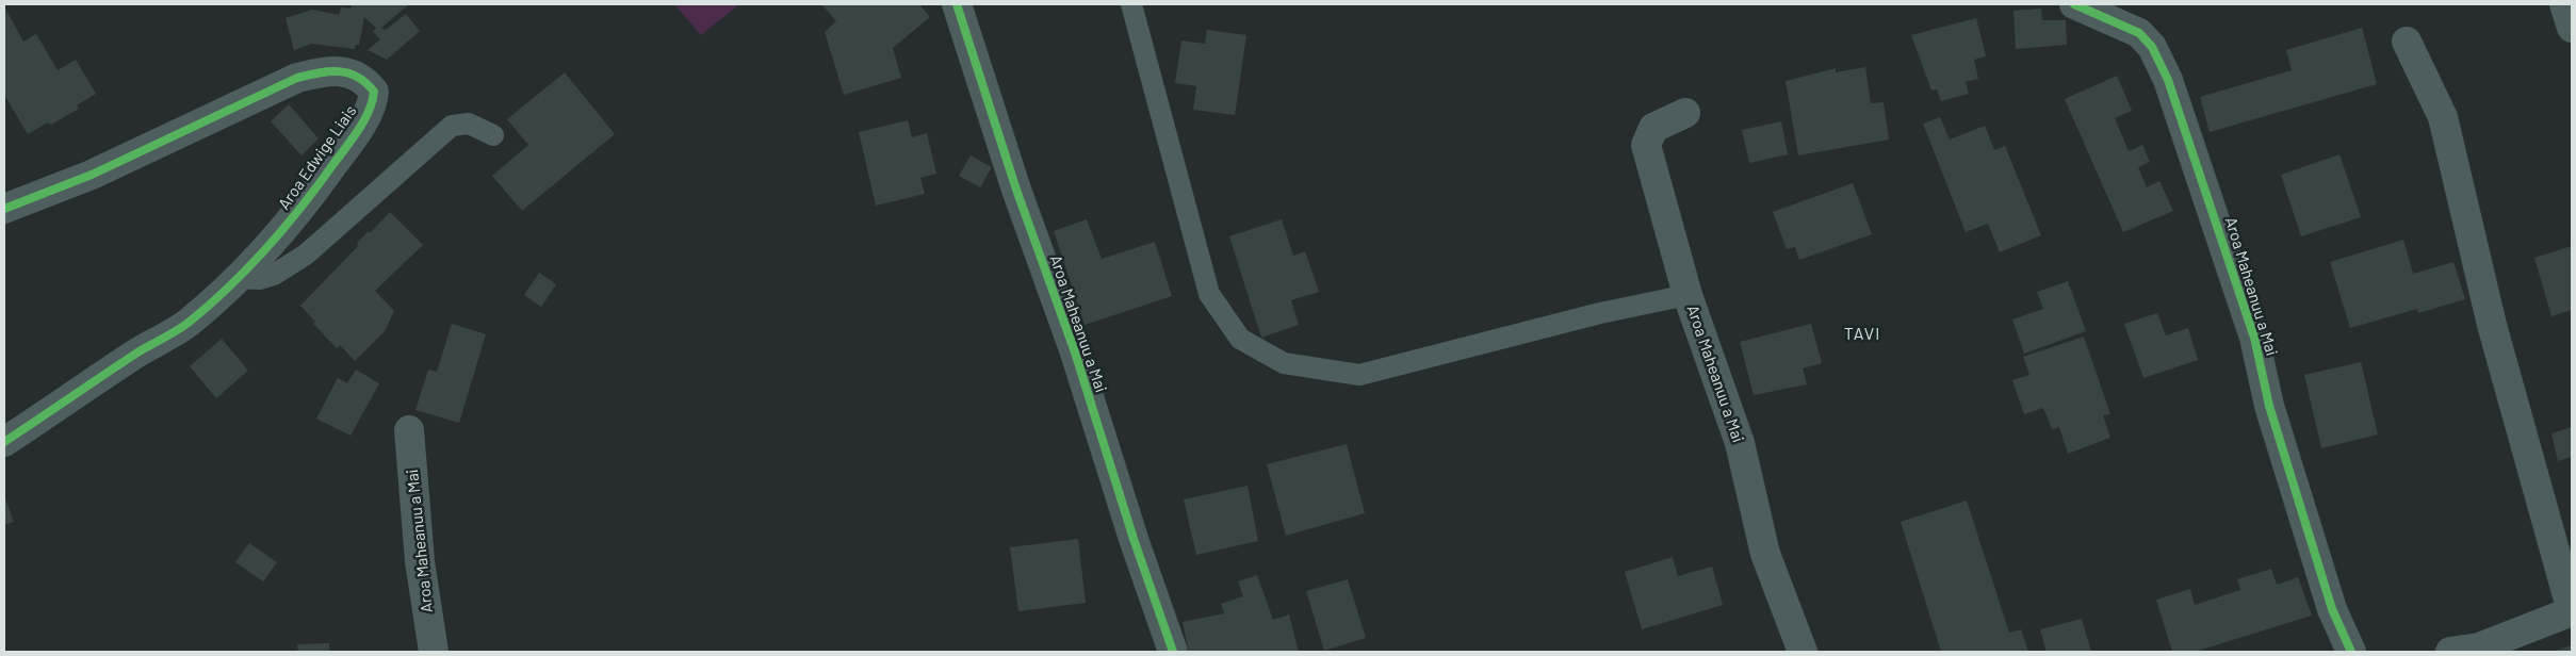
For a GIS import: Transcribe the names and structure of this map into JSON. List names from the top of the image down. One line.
{"streets":{"street":["Aroa Edwige Liais","Aroa Maheanuu a Mai"]},"districts":["TAVI"]}
